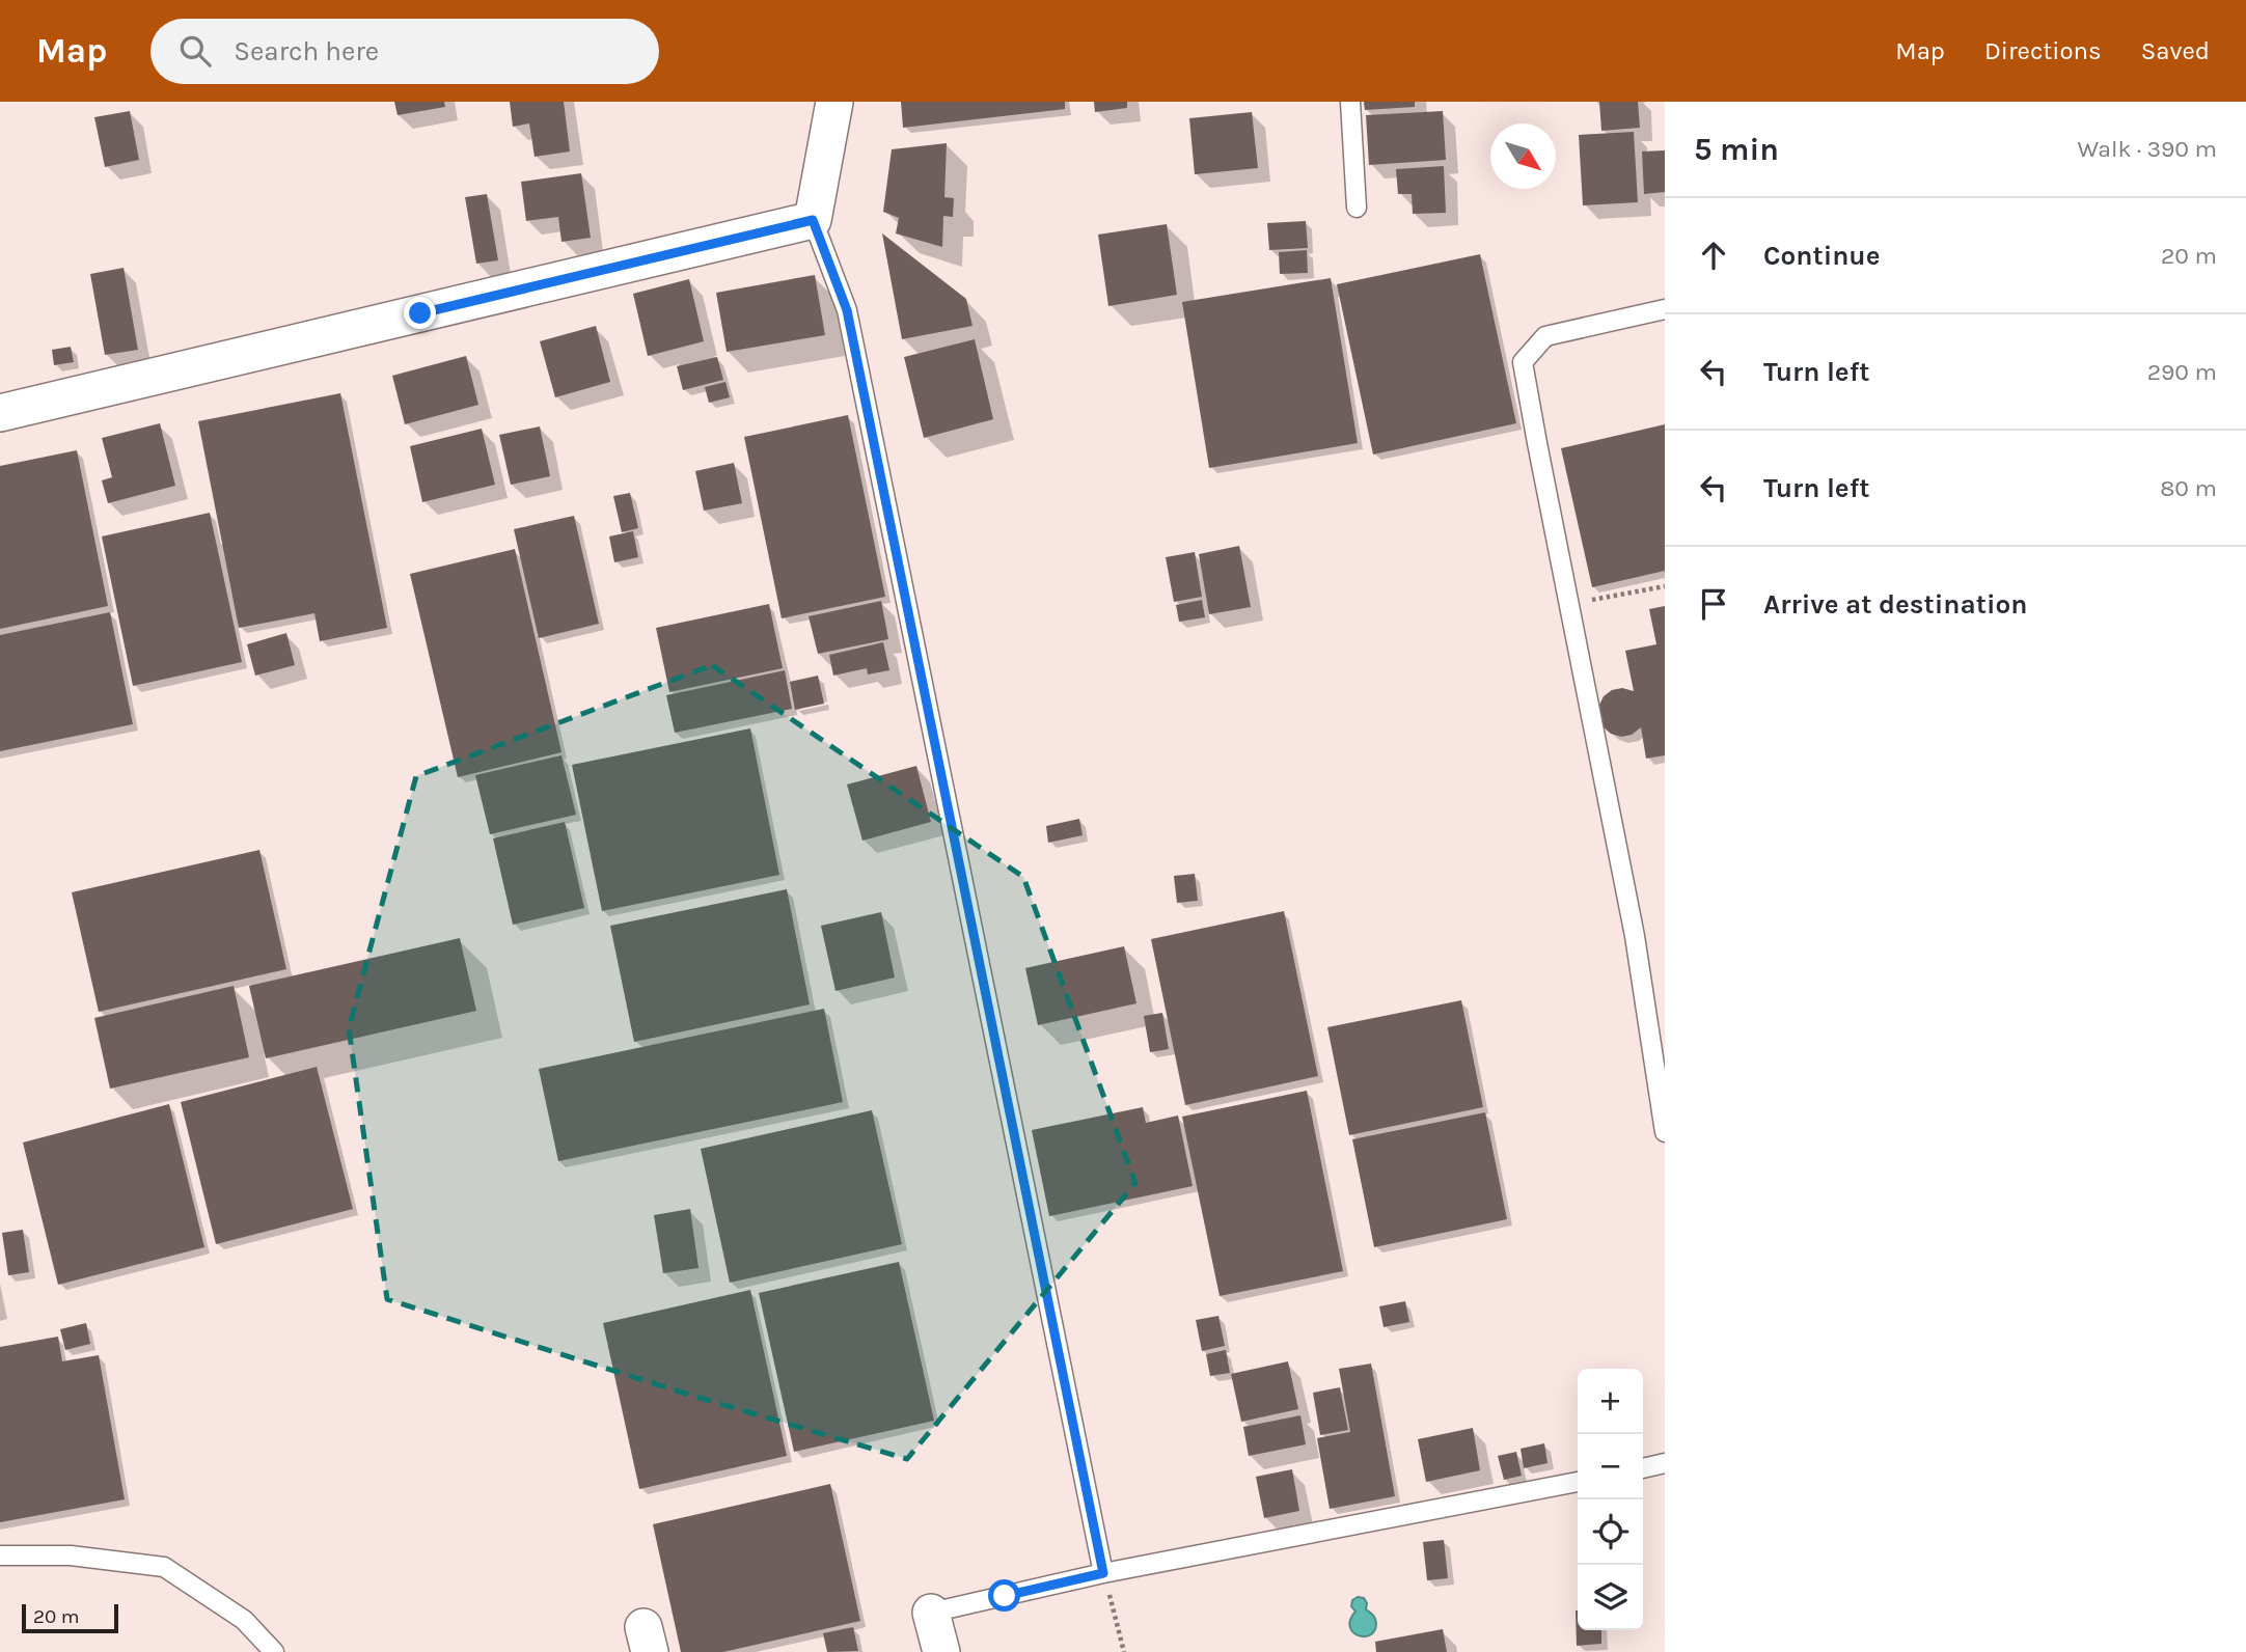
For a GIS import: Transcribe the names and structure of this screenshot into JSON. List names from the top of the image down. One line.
{"scale_bar":"20 m","north":"bottom right","page":{"header":"Map","search":"Search here","nav":["Map","Directions","Saved"],"heading":["5 min","Walk · 390 m"],"list":[["Continue","20 m"],["Turn left","290 m"],["Turn left","80 m"],"Arrive at destination"],"map_buttons":["+","−"],"scale":"20 m"}}
